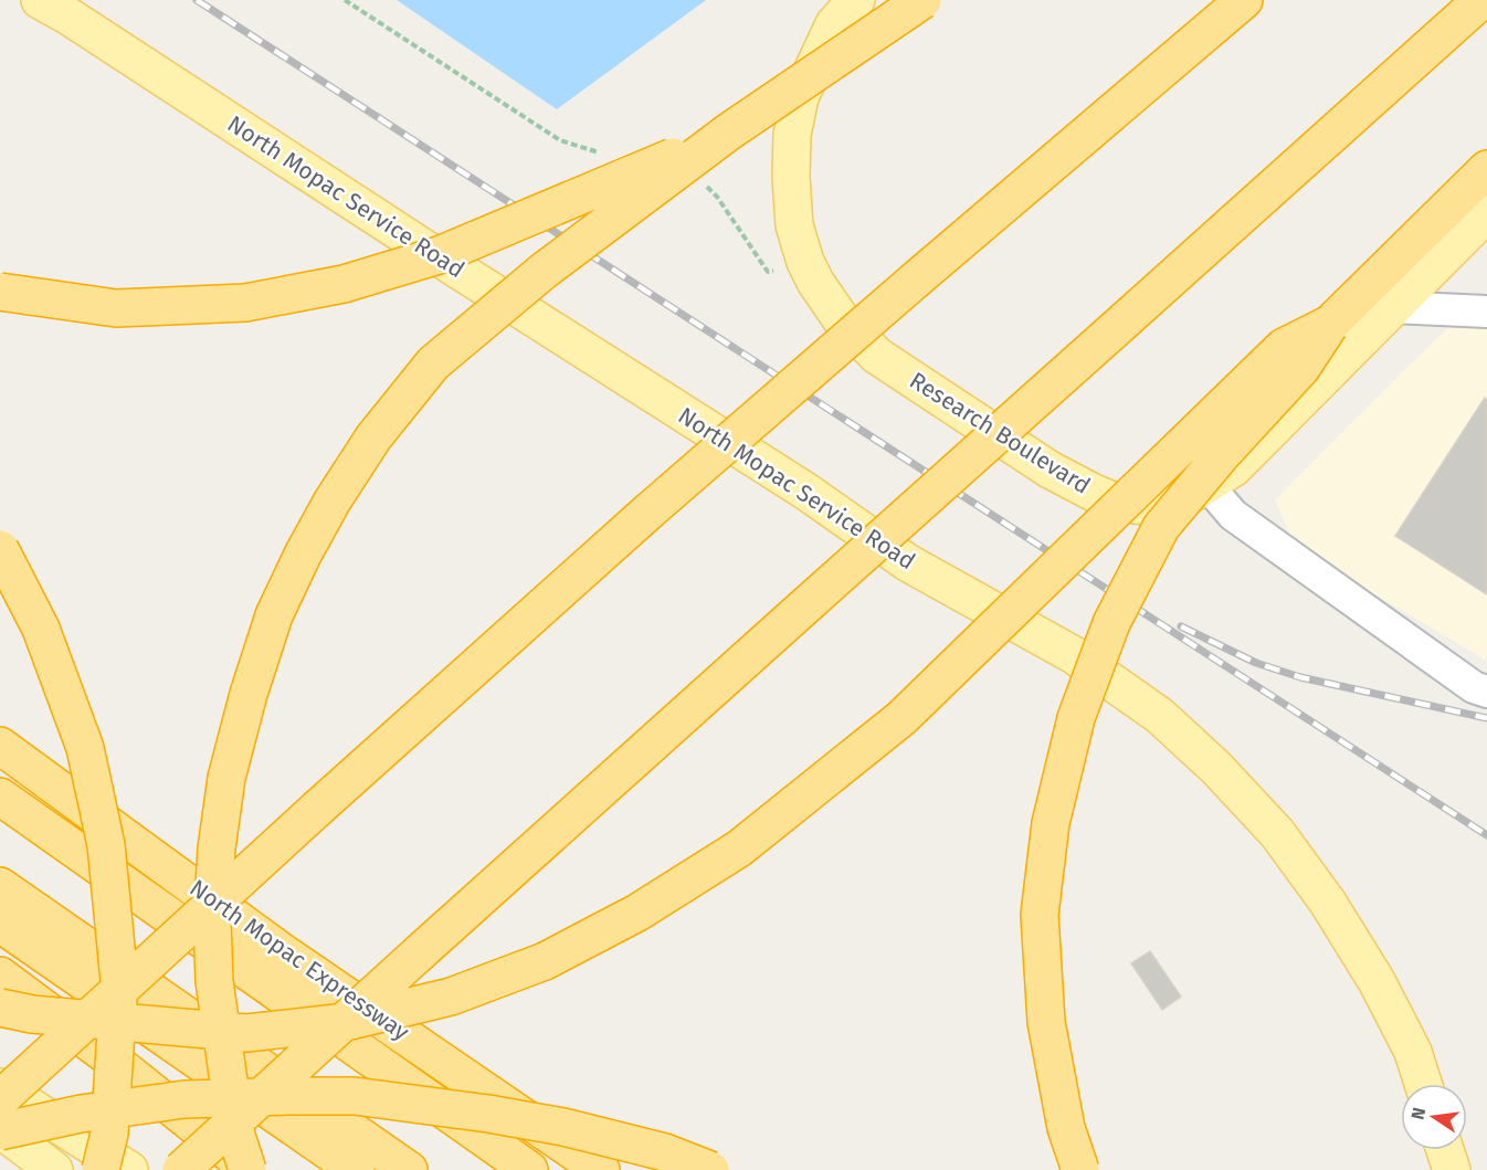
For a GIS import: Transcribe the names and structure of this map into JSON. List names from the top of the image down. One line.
{"streets":{"highway":["North Mopac Expressway"],"main road":["North Mopac Service Road","Research Boulevard"]},"north":"left"}
